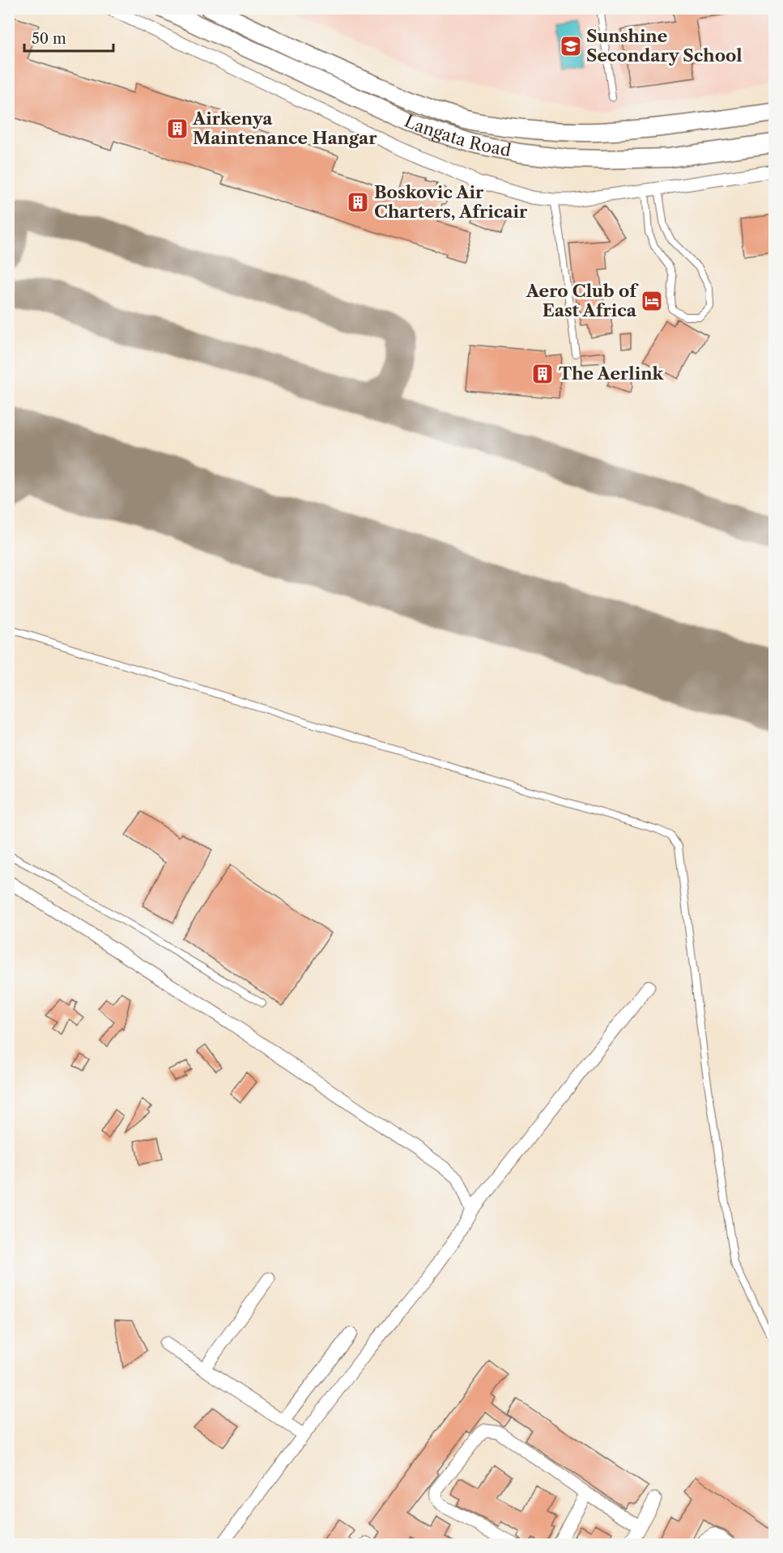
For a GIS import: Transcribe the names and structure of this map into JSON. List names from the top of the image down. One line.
{"streets":{"main road":["Langata Road"]},"places":{"school or university":["Sunshine Secondary School"],"building":["Airkenya Maintenance Hangar","Boskovic Air Charters, Africair","The Aerlink"],"hotel":["Aero Club of East Africa"]},"scale_bar":"50 m"}
